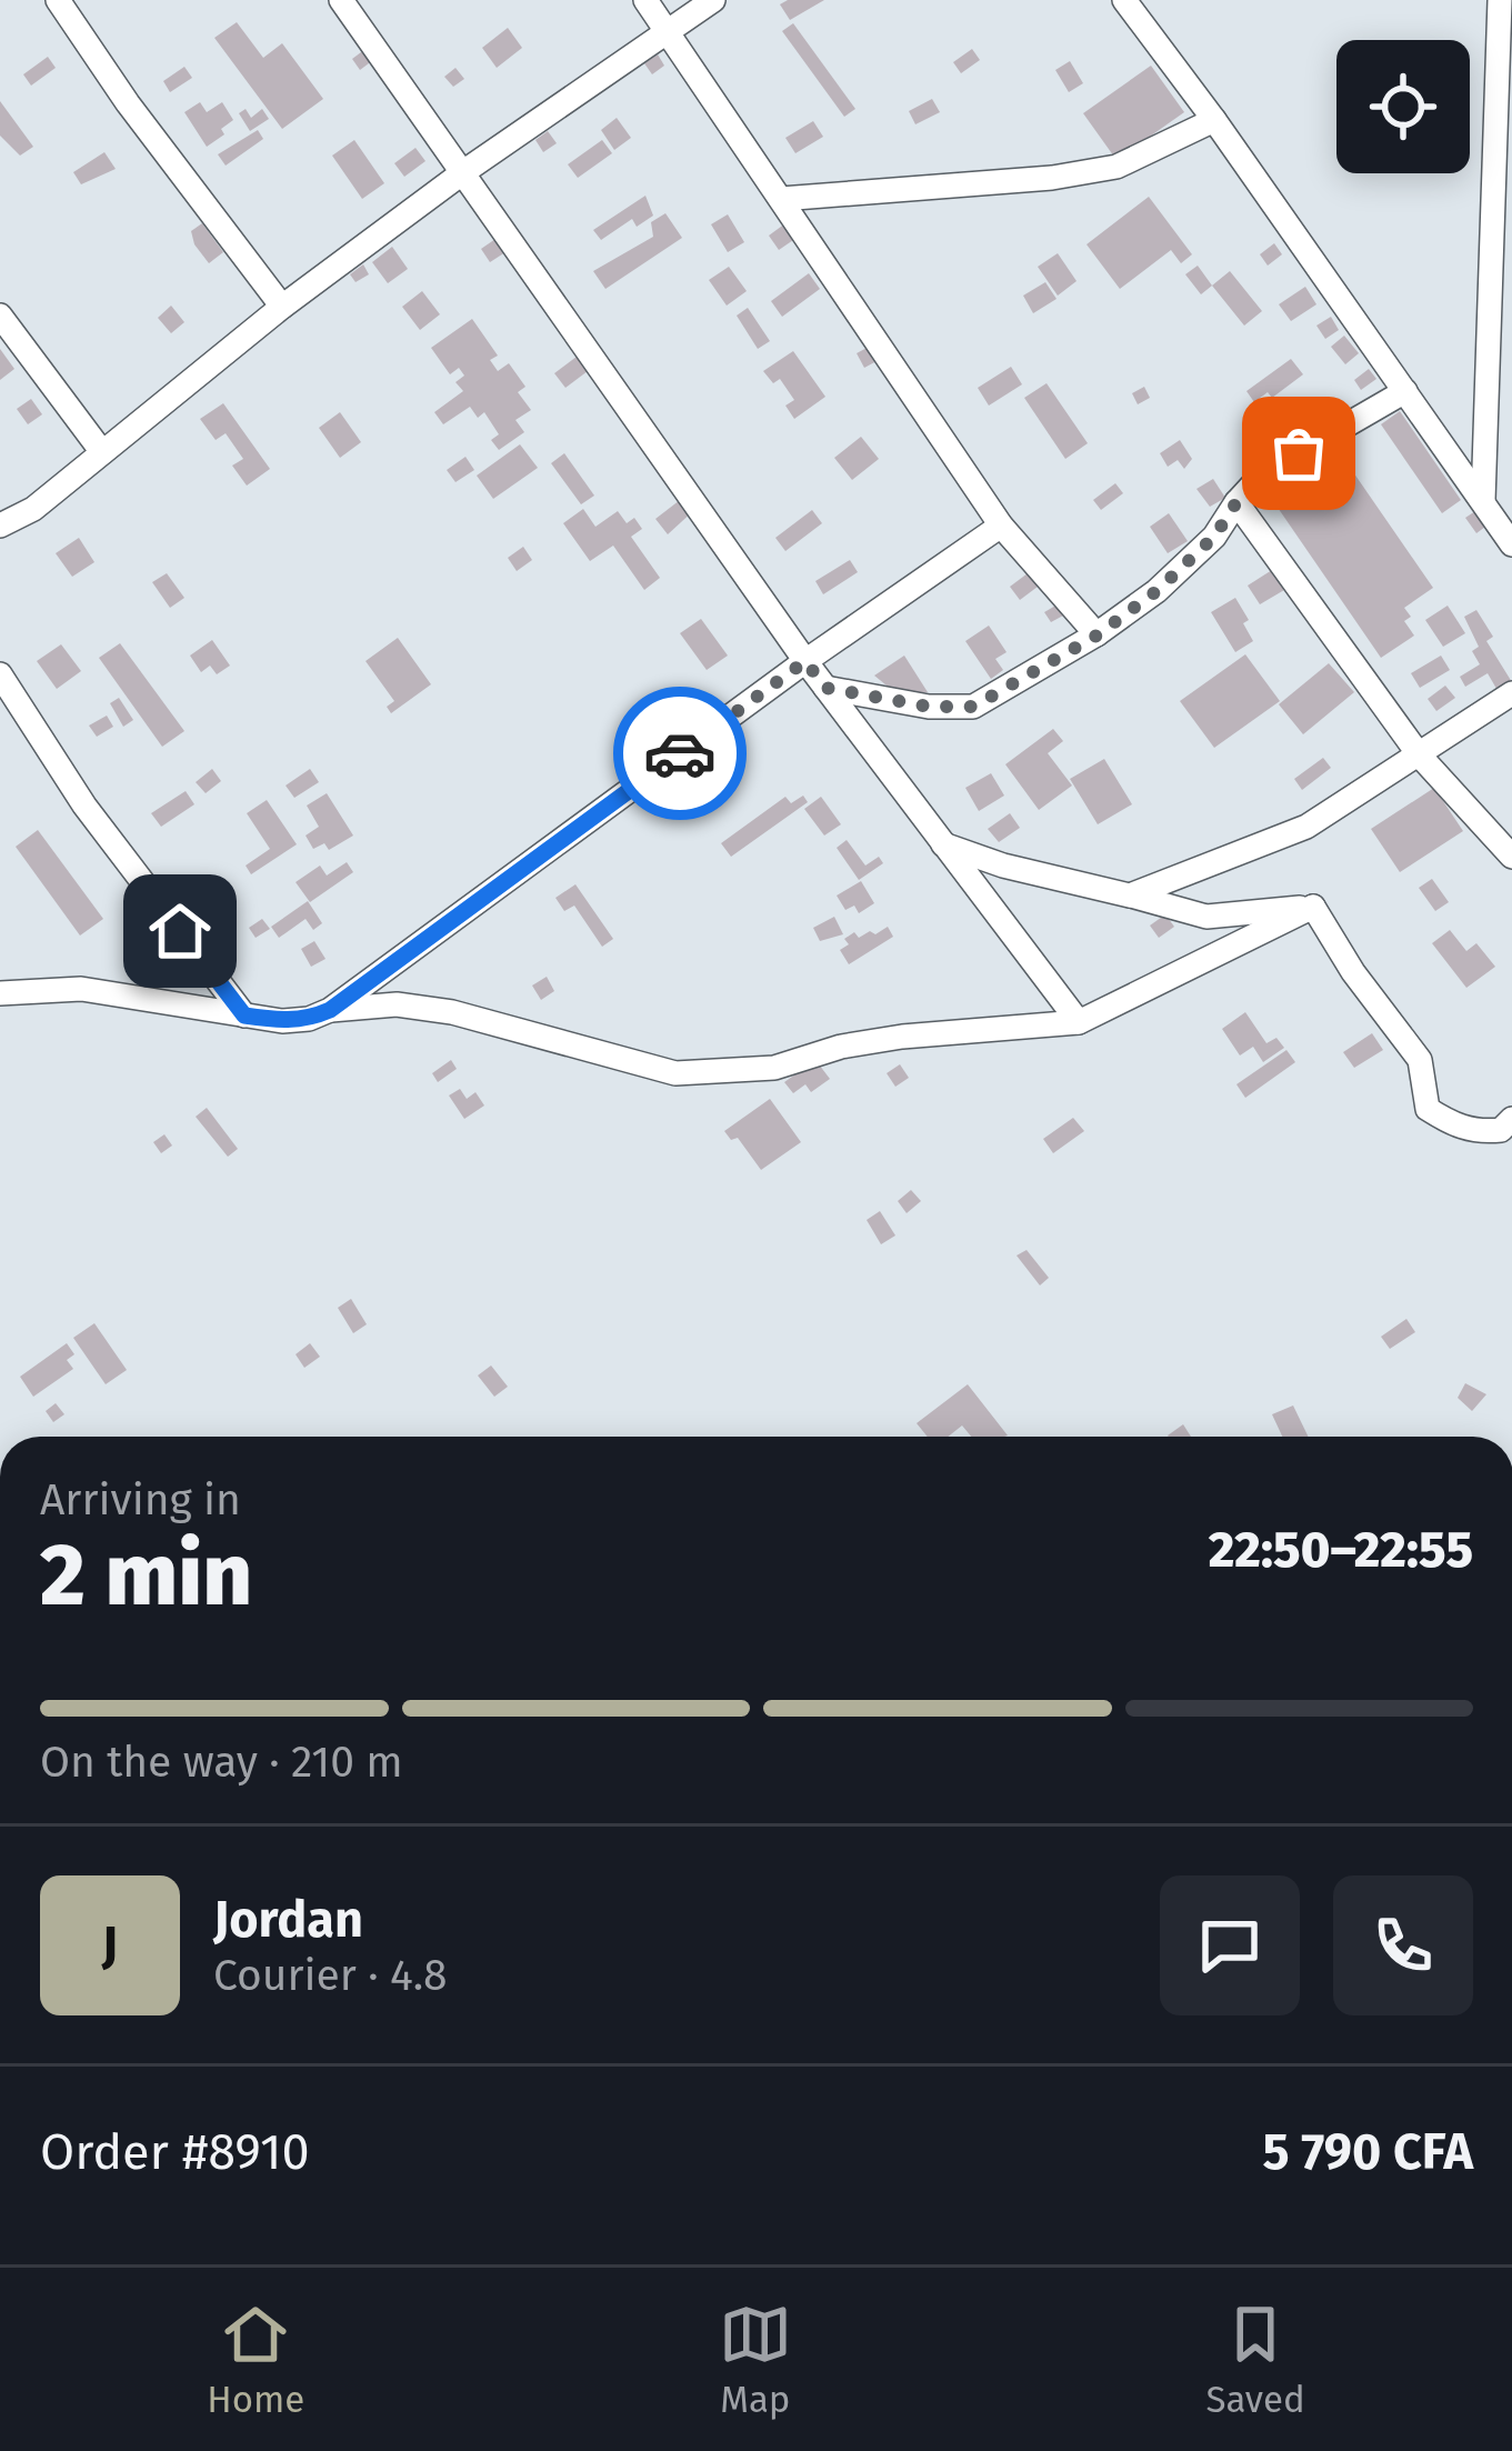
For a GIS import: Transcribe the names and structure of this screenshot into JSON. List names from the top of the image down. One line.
{"page":{"heading":["2 min","Arriving in","22:50–22:55"],"panel":["Jordan","Courier · 4.8","Order #8910","5 790 CFA"],"bar":"On the way · 210 m","round":"J","tabs":["Home","Map","Saved"]}}
